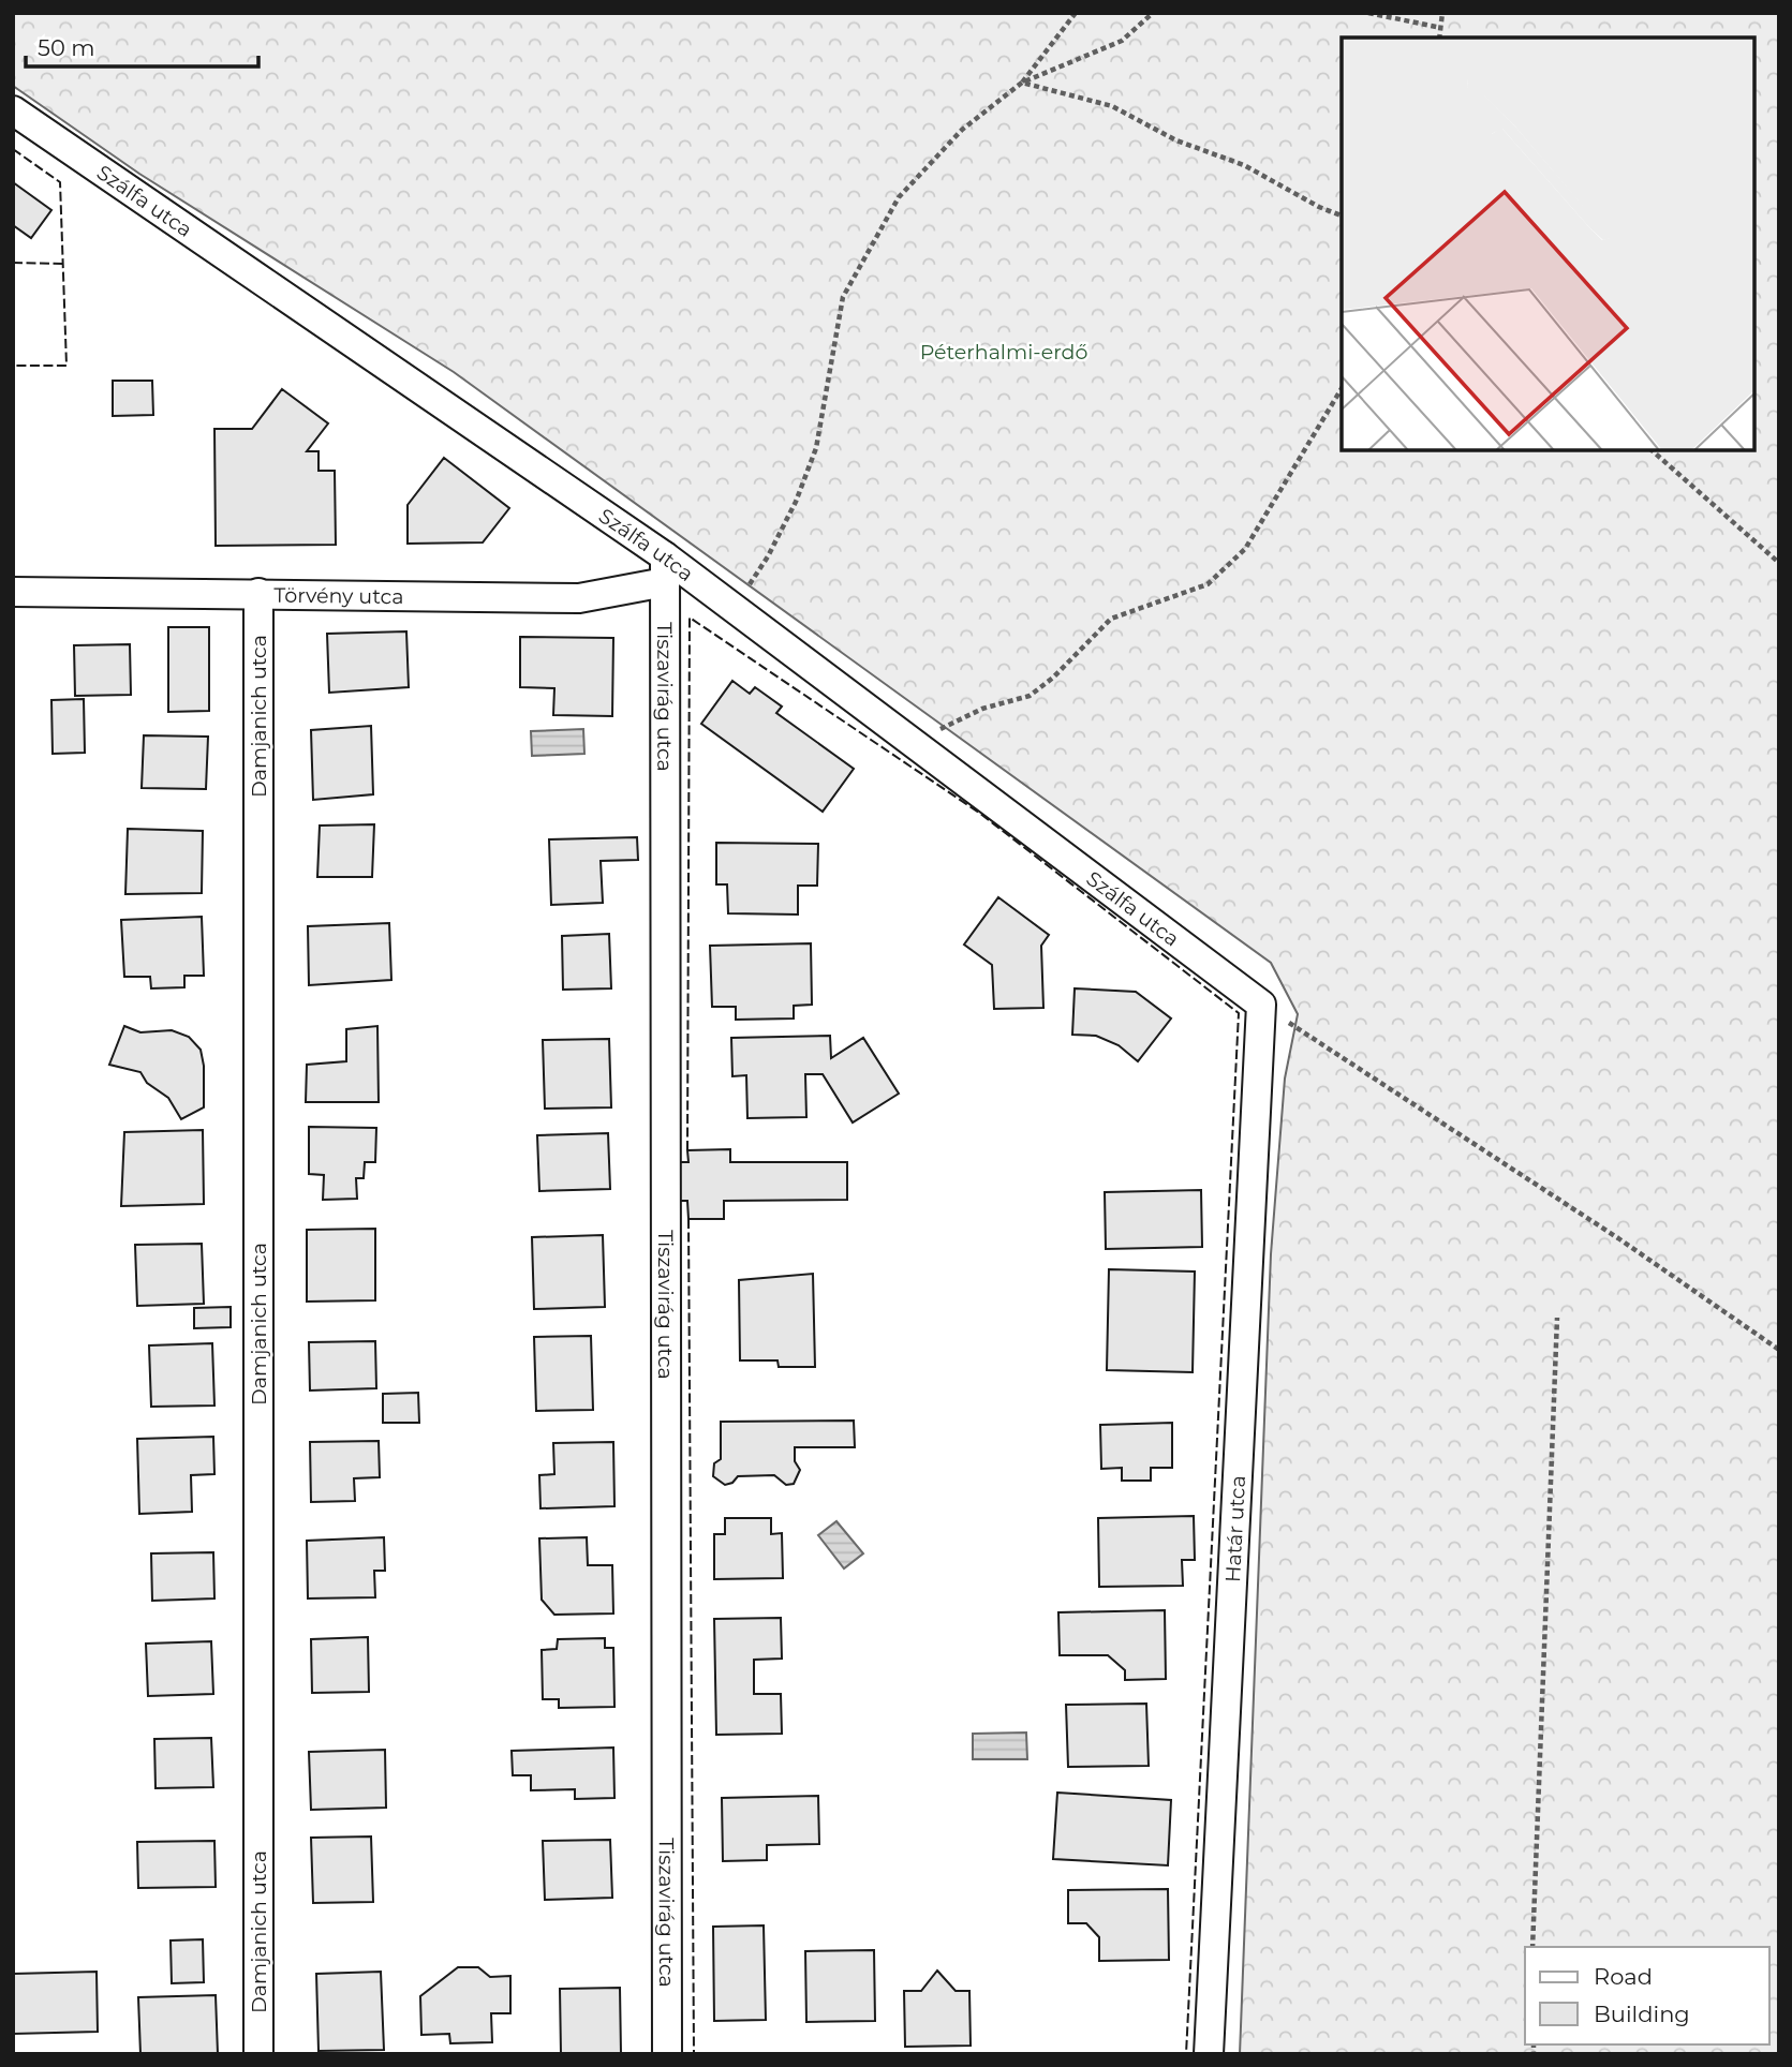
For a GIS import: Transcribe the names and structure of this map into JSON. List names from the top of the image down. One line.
{"streets":{"street":["Szálfa utca","Törvény utca","Tiszavirág utca","Damjanich utca","Határ utca"]},"crossings":[["Szálfa utca","Törvény utca"],["Szálfa utca","Tiszavirág utca"],["Szálfa utca","Határ utca"],["Törvény utca","Tiszavirág utca"],["Törvény utca","Damjanich utca"]],"parks":["Péterhalmi-erdő"],"legend":["Road","Building"],"scale_bar":"50 m"}
